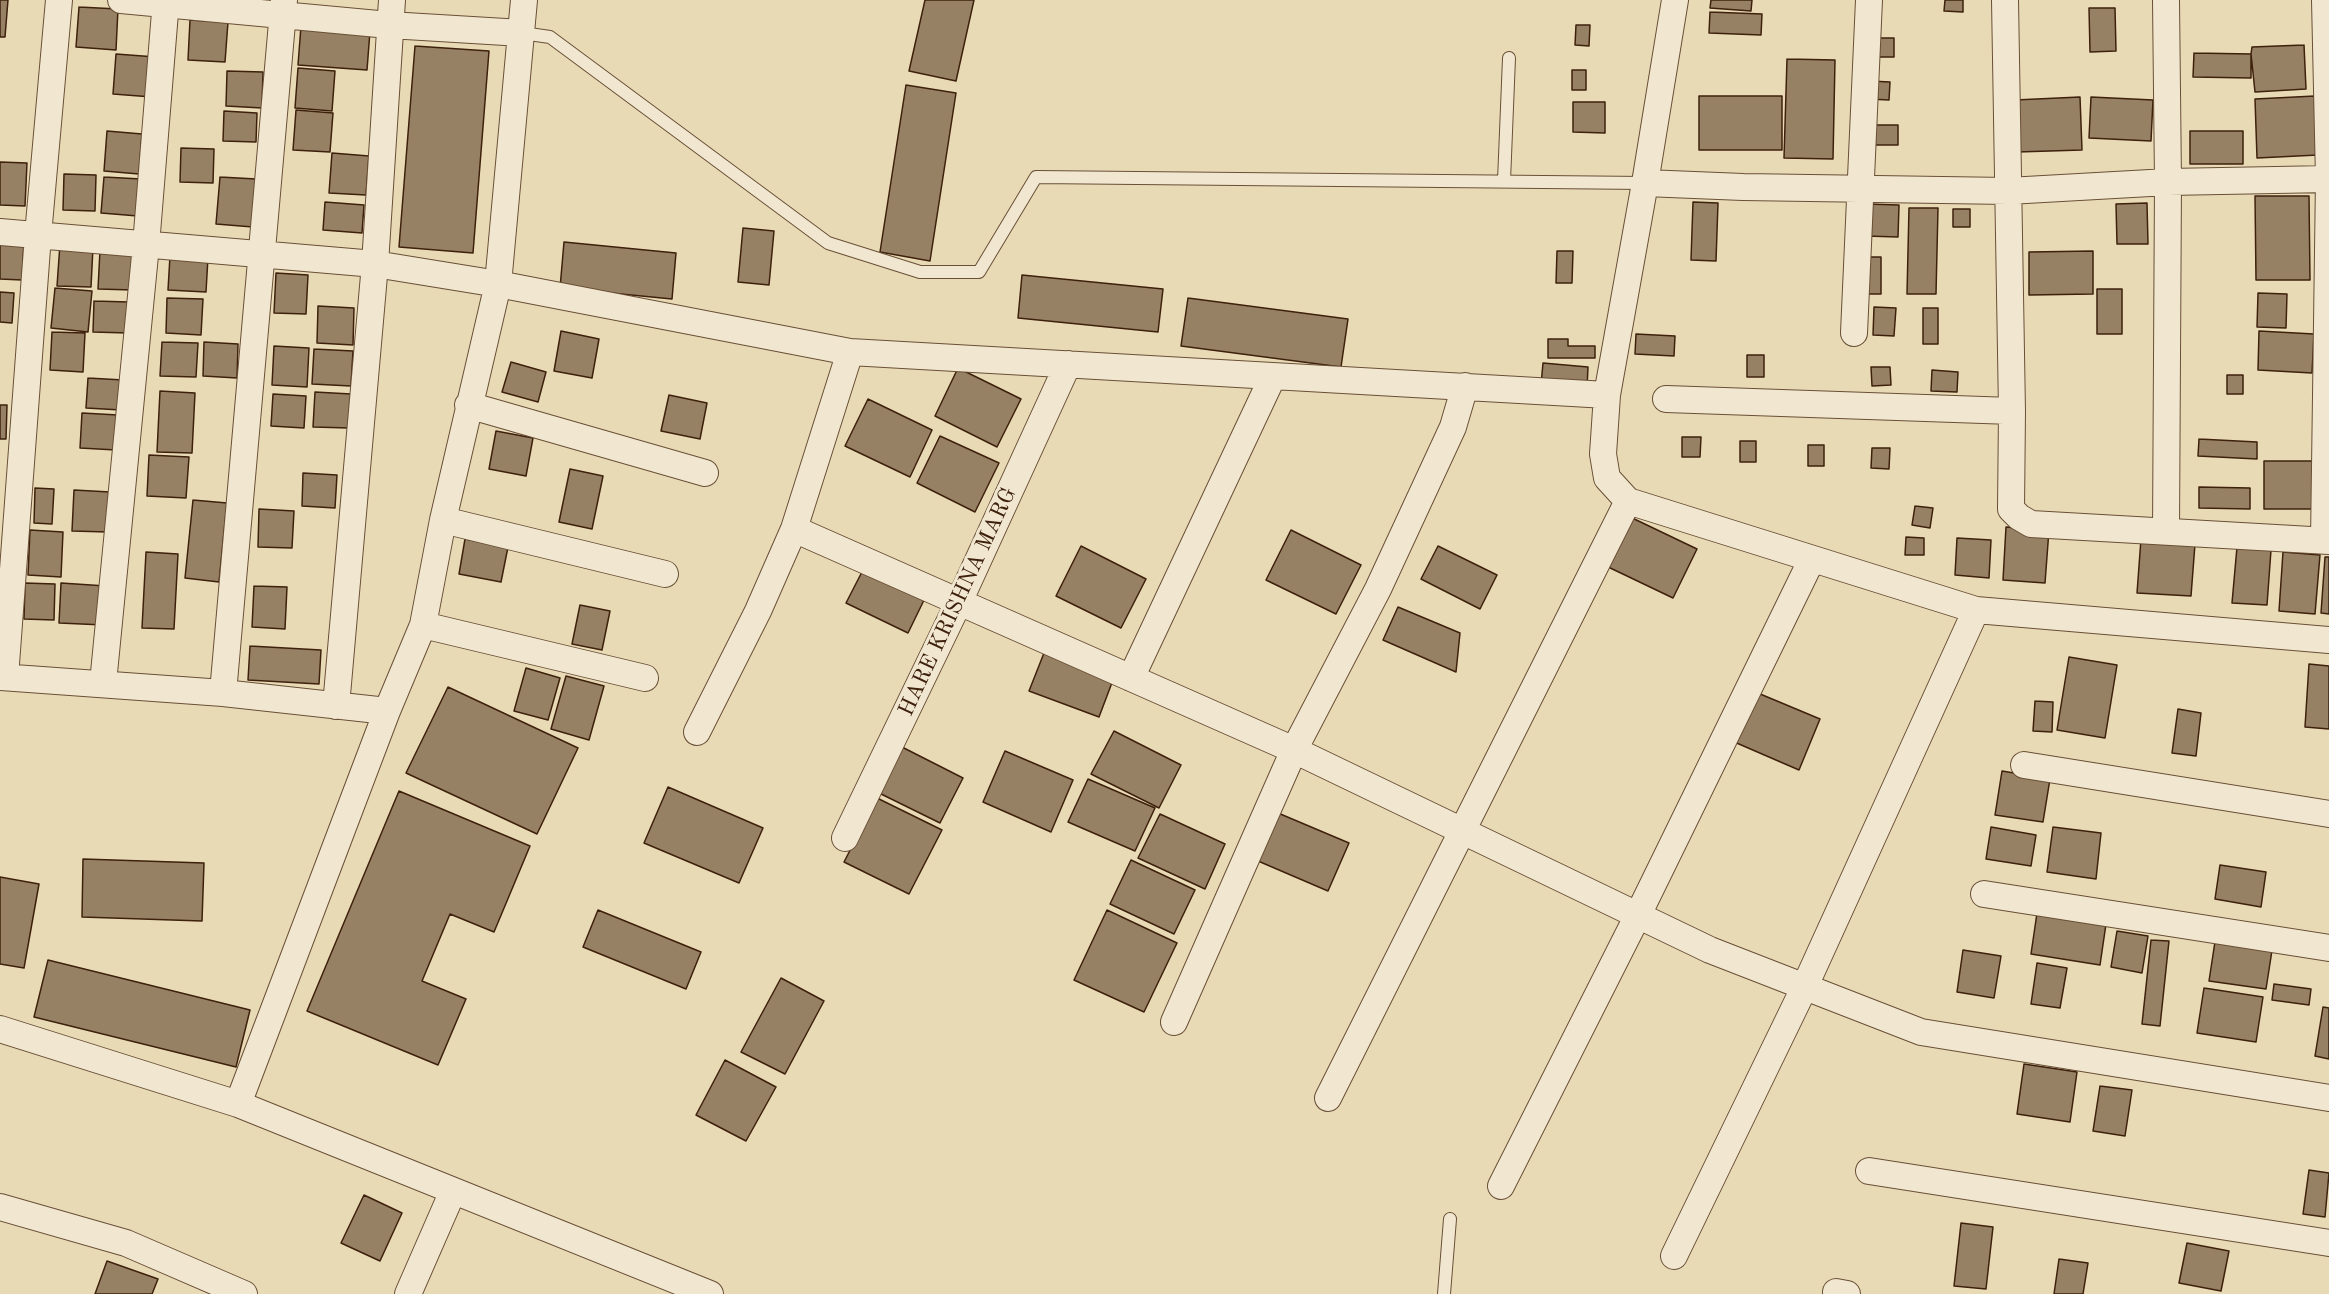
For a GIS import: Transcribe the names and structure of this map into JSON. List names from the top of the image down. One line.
{"streets":{"street":["HARE KRISHNA MARG"]}}
